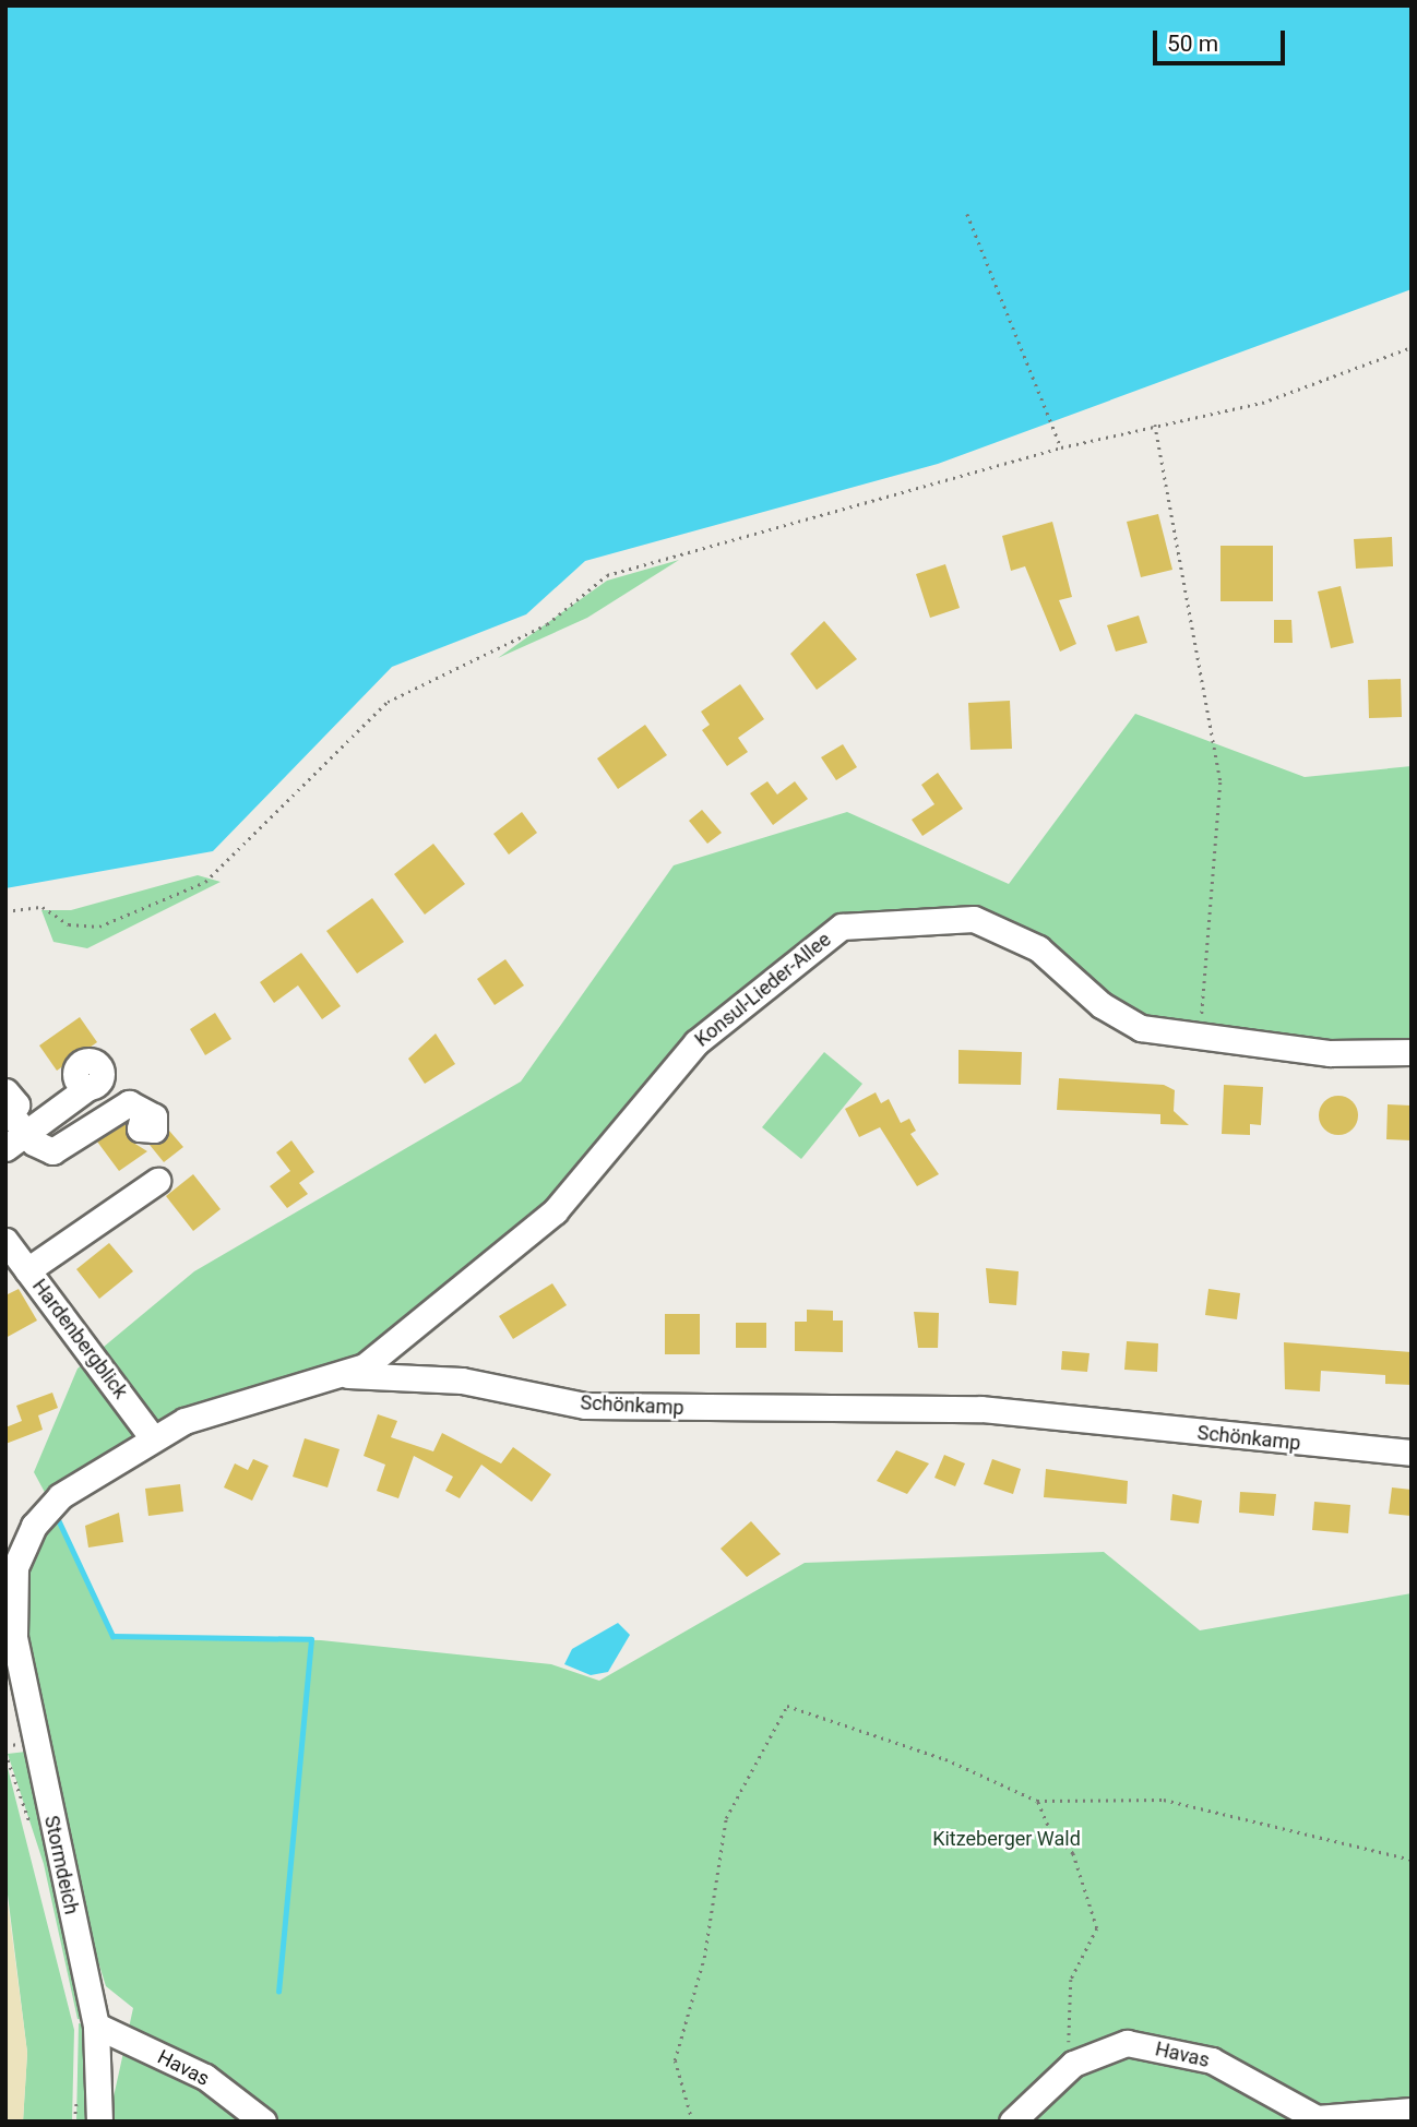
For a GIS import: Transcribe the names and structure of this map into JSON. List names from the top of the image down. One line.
{"streets":{"street":["Konsul-Lieder-Allee","Hardenbergblick","Schönkamp","Stormdeich","Havas"]},"crossings":[["Konsul-Lieder-Allee","Schönkamp"],["Hardenbergblick","Schönkamp"],["Schönkamp","Stormdeich"],["Stormdeich","Havas"]],"parks":["Kitzeberger Wald"],"scale_bar":"50 m"}
